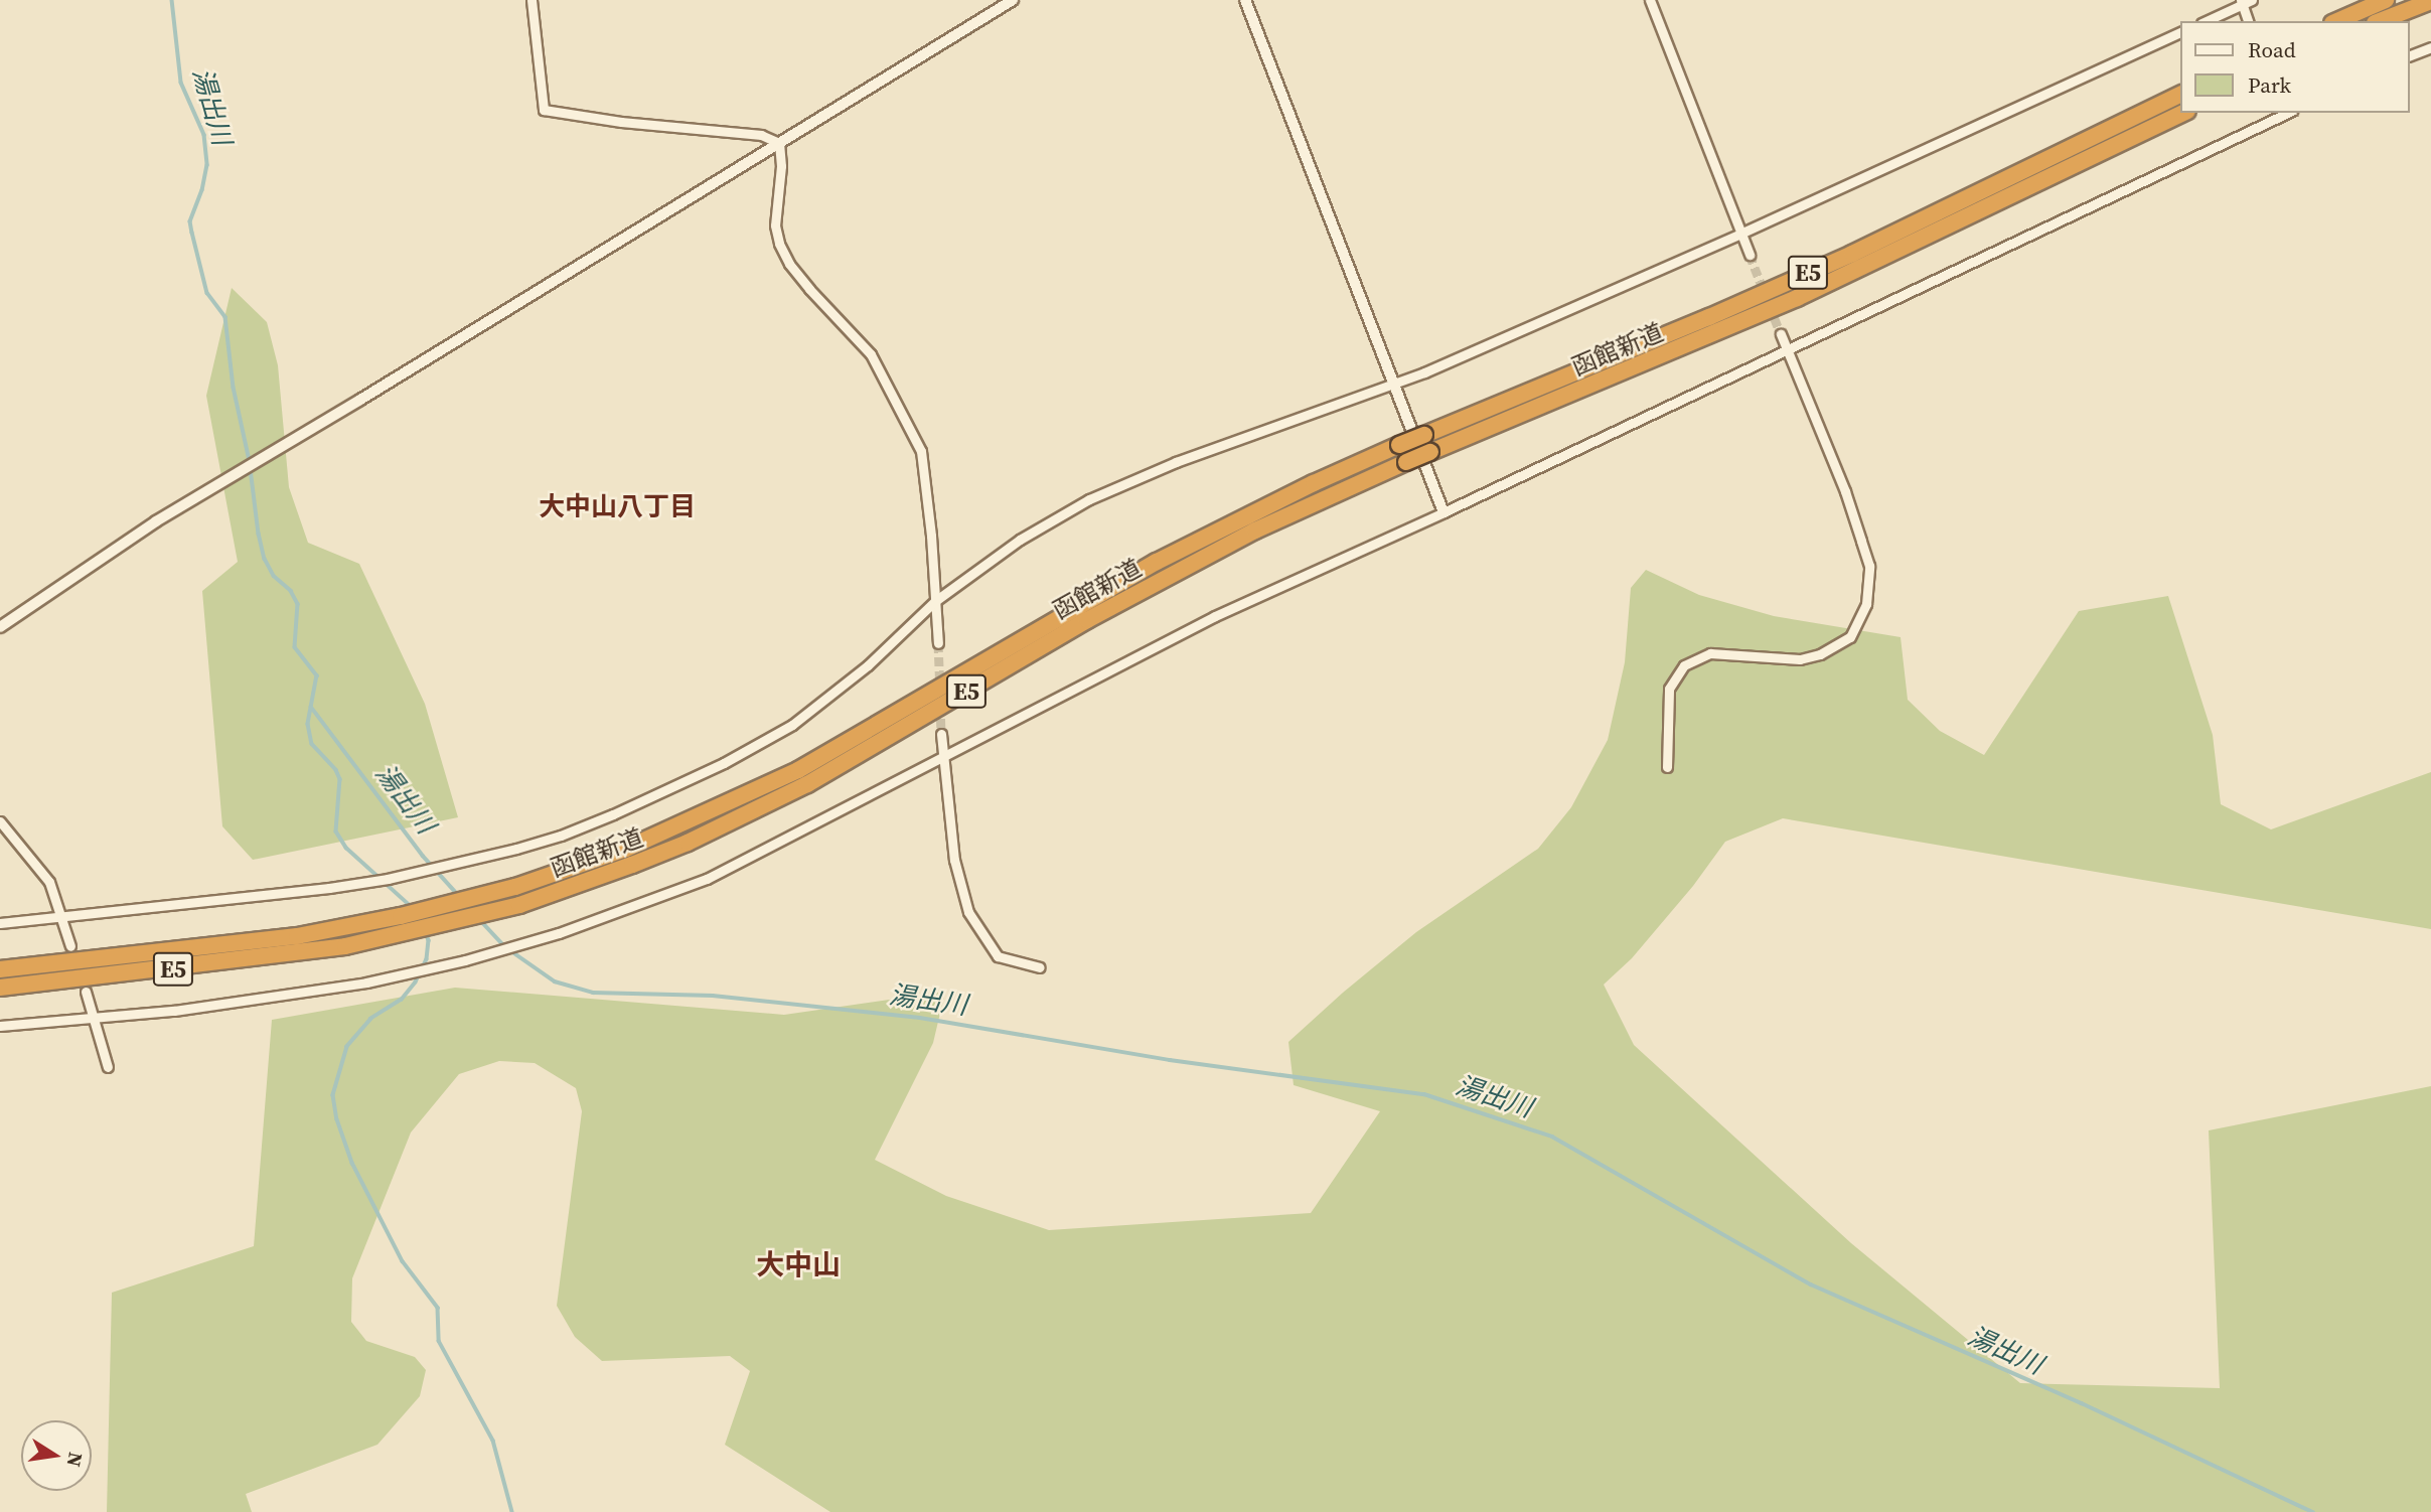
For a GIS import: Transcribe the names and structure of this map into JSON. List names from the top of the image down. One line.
{"streets":{"highway":["E5","函館新道"]},"districts":["大中山八丁目","大中山"],"water":["湯出川"],"legend":["Road","Park"],"north":"right"}
